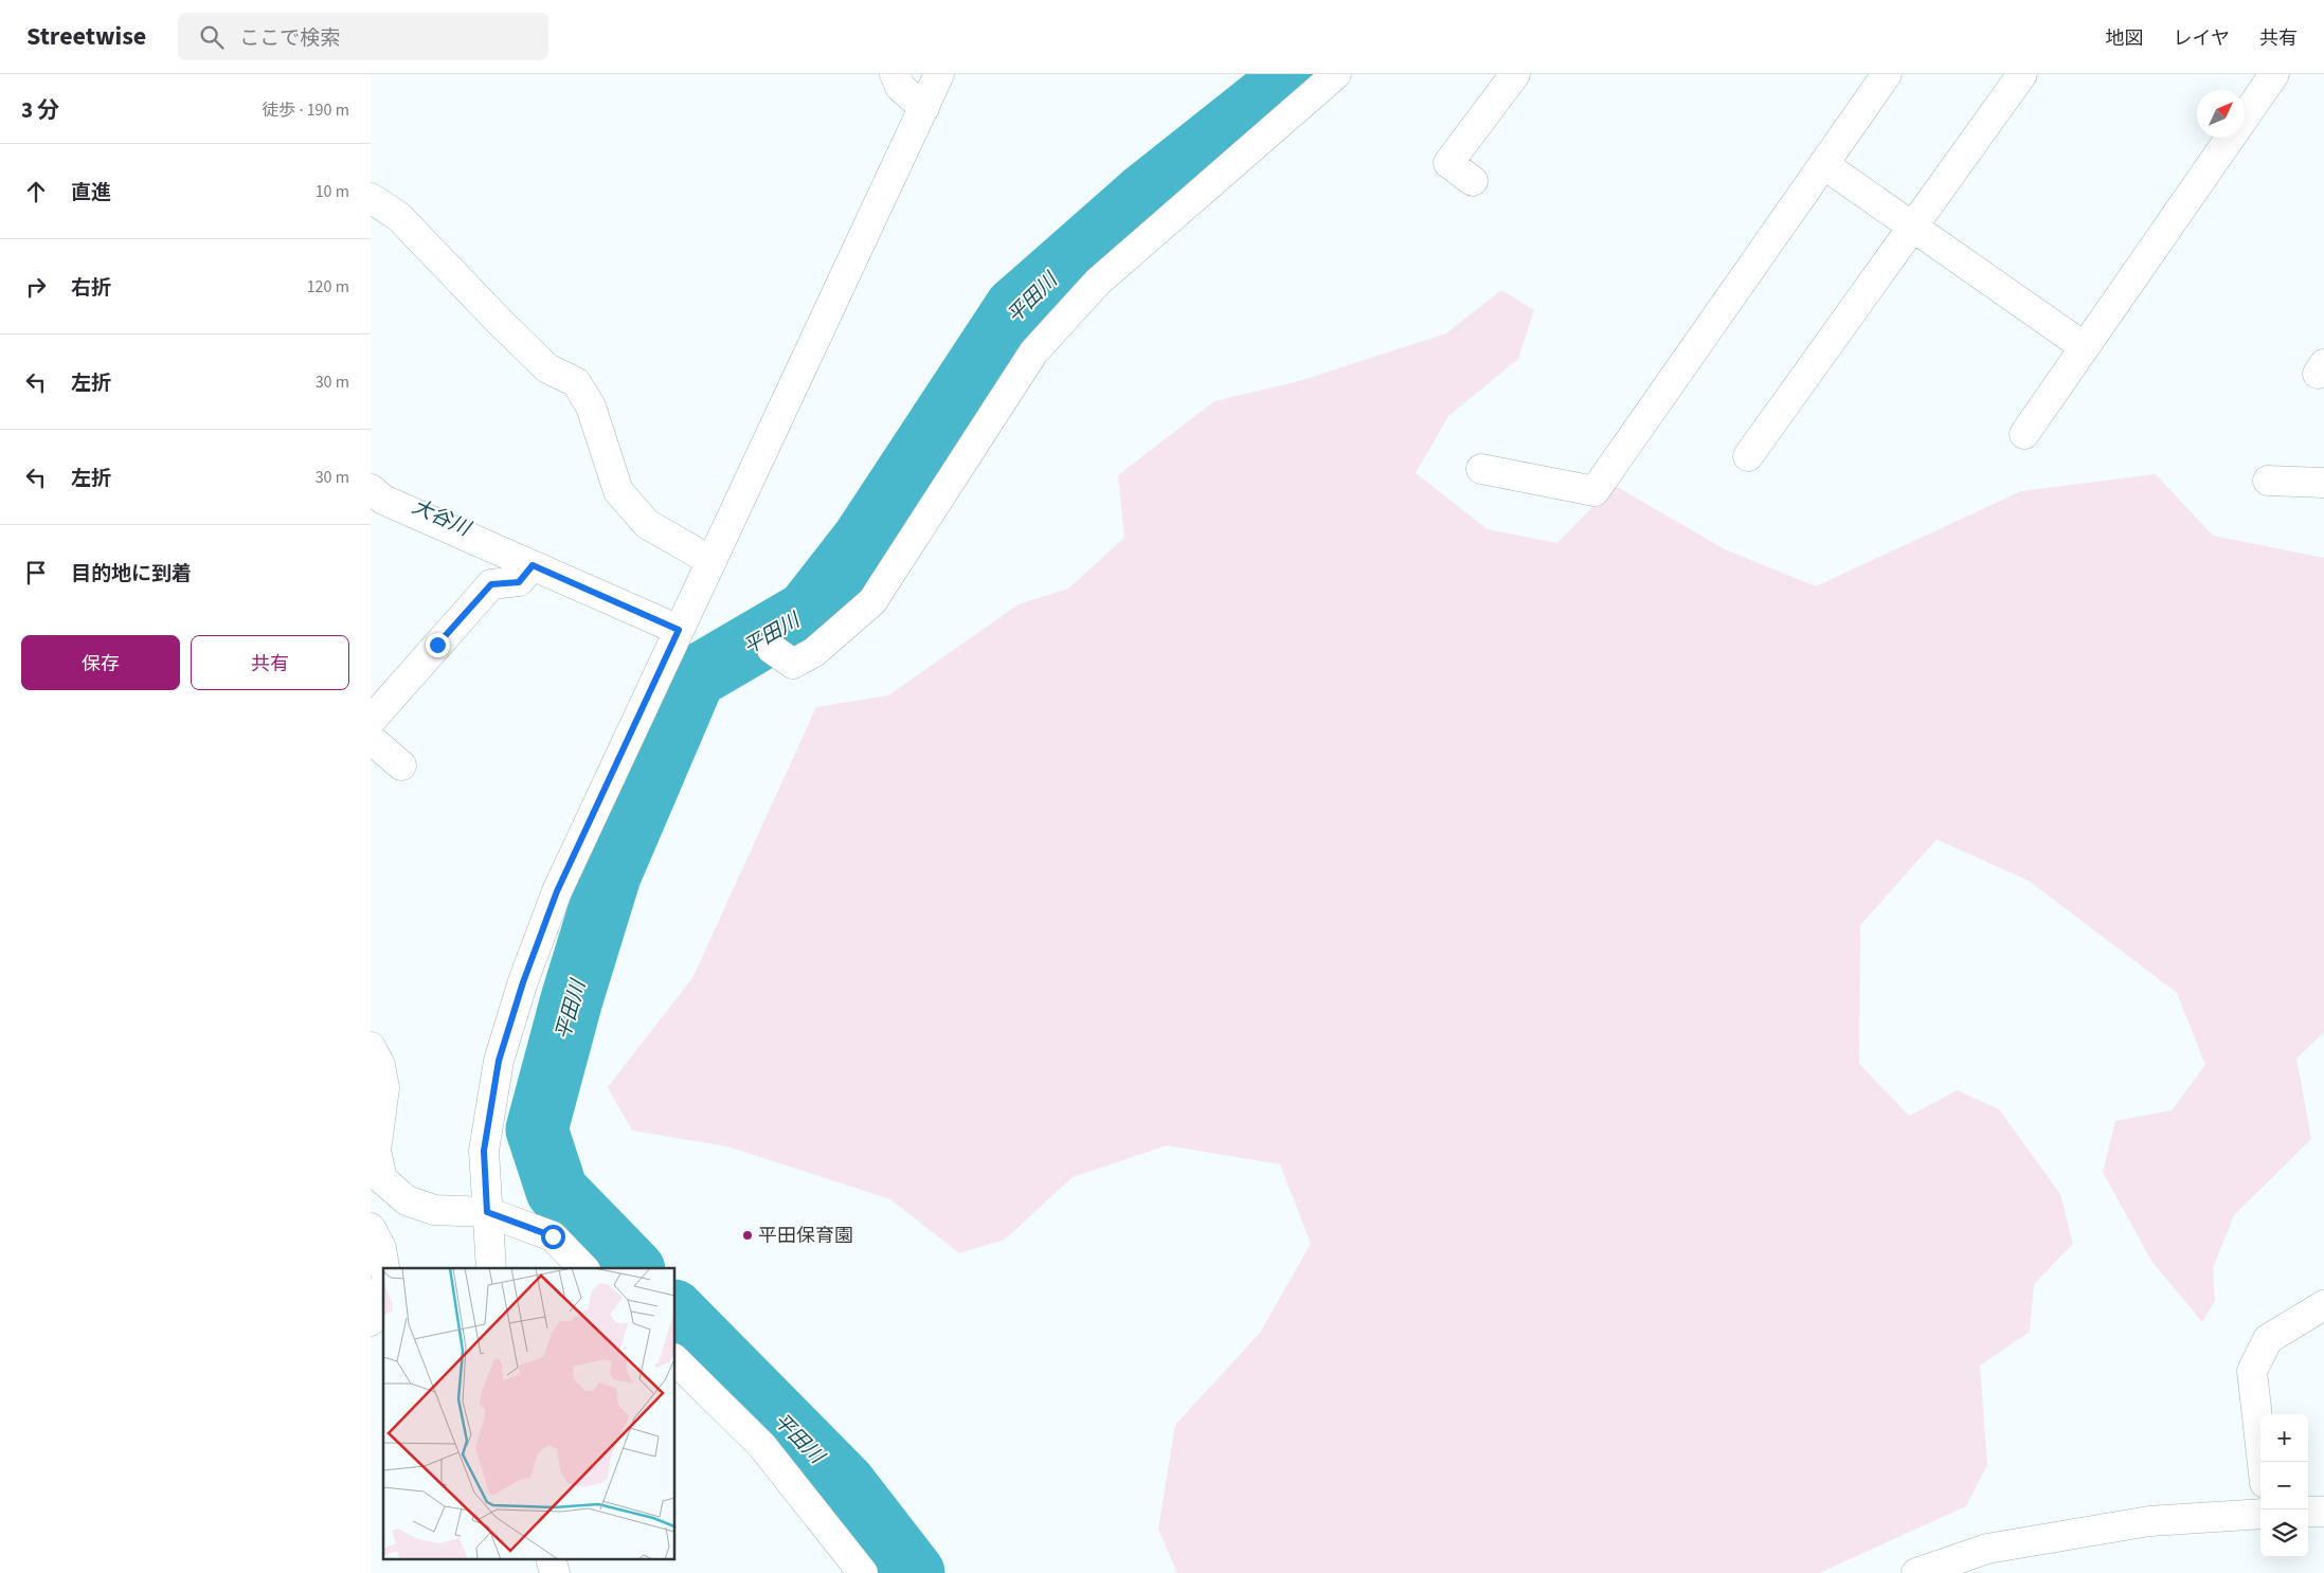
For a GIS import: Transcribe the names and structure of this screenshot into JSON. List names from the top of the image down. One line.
{"water":["平田川","大谷川"],"places":["平田保育園"],"north":"top right","page":{"header":"Streetwise","search":"ここで検索","nav":["地図","レイヤ","共有"],"heading":["3 分","徒歩 · 190 m"],"list":[["直進","10 m"],["右折","120 m"],["左折","30 m"],["左折","30 m"],"目的地に到着"],"buttons":["保存","共有"],"map_buttons":["+","−"]}}
